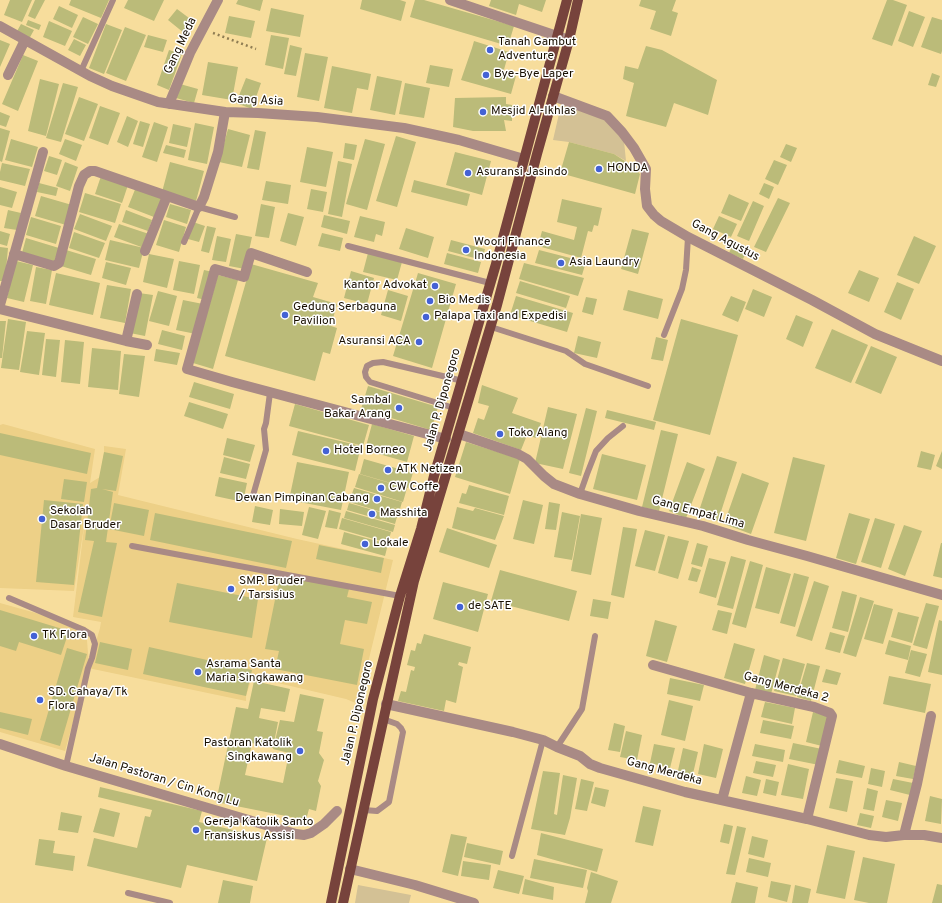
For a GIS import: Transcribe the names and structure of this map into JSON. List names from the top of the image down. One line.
{"streets":{"main road":["Jalan P. Diponegoro"],"street":["Gang Meda","Gang Asia","Gang Agustus","Gang Empat Lima","Gang Merdeka 2","Gang Merdeka","Jalan Pastoran / Cin Kong Lu"]},"crossings":[["Gang Meda","Gang Asia"],["Gang Asia","Jalan P. Diponegoro"],["Gang Agustus","Jalan P. Diponegoro"],["Jalan P. Diponegoro","Gang Empat Lima"],["Jalan P. Diponegoro","Gang Merdeka"],["Gang Merdeka 2","Gang Merdeka"]],"places":["Tanah Gambut Adventure","Bye-Bye Laper","Mesjid Al-Ikhlas","HONDA","Asuransi Jasindo","Woori Finance Indonesia","Asia Laundry","Kantor Advokat","Bio Medis","Gedung Serbaguna Pavilion","Palapa Taxi and Expedisi","Asuransi ACA","Sambal Bakar Arang","Toko Alang","Hotel Borneo","ATK Netizen","CW Coffe","Dewan Pimpinan Cabang","Masshita","Sekolah Dasar Bruder","Lokale","SMP. Bruder / Tarsisius","de SATE","TK Flora","Asrama Santa Maria Singkawang","SD. Cahaya/Tk Flora","Pastoran Katolik Singkawang","Gereja Katolik Santo Fransiskus Assisi"]}
